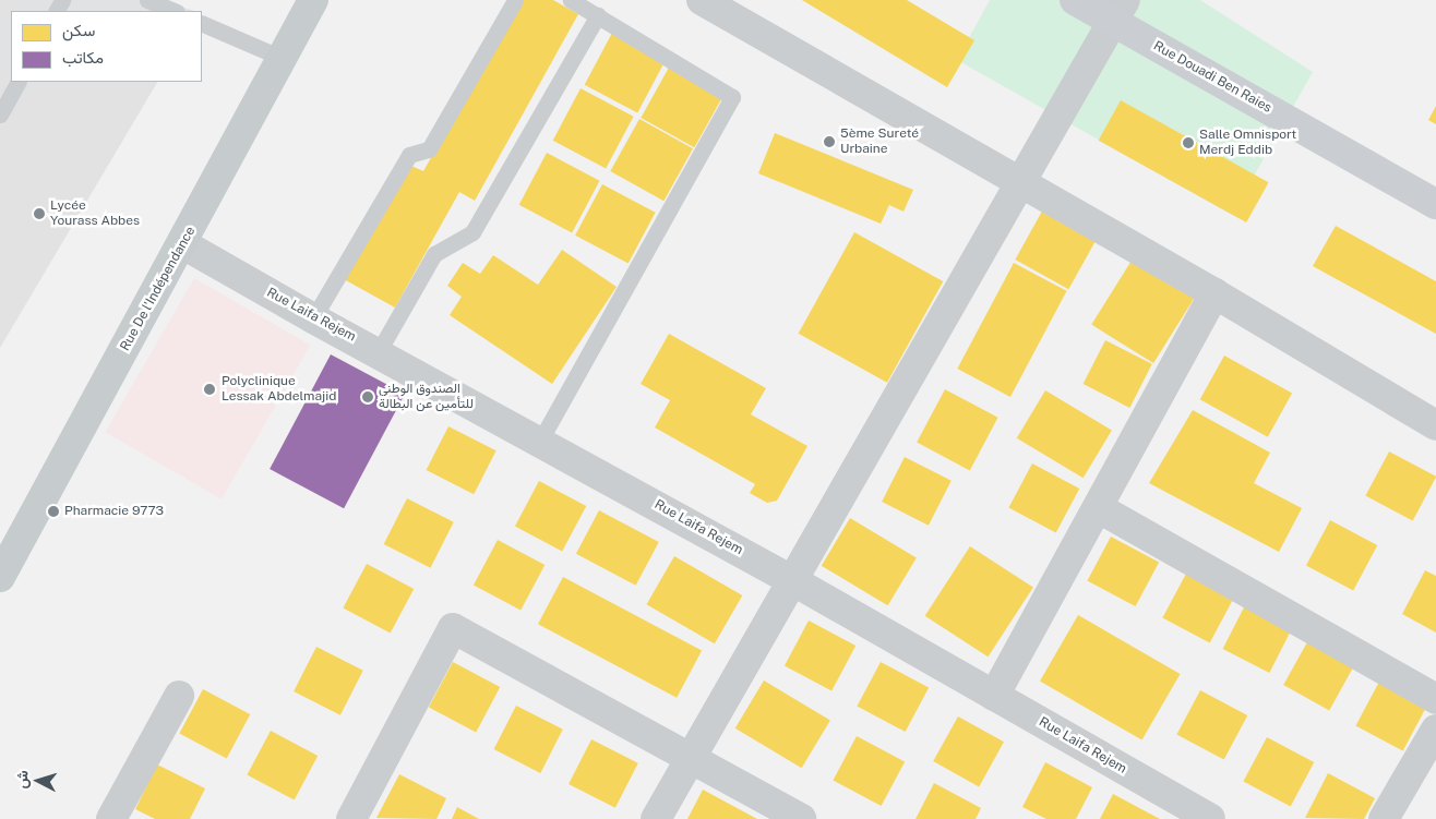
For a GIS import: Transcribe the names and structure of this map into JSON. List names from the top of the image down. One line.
{"streets":{"main road":["Rue De l'Indépendance"],"street":["Rue Douadi Ben Raies","Rue Laifa Rejem"]},"crossings":[["Rue De l'Indépendance","Rue Laifa Rejem"]],"places":["5ème Sureté Urbaine","Salle Omnisport Merdj Eddib","Lycée Yourass Abbes","Polyclinique Lessak Abdelmajid","الصندوق الوطني للتأمين عن البطالة","Pharmacie 9773"],"legend":["سكن","مكاتب"],"north":"left"}
